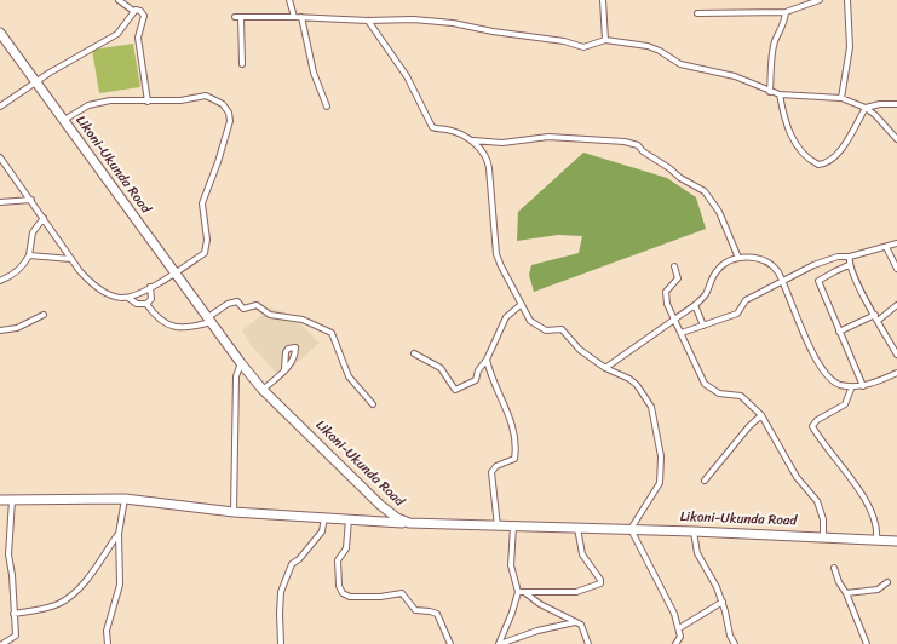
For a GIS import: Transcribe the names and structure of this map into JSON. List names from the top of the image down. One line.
{"streets":{"highway":["Likoni-Ukunda Road"]}}
